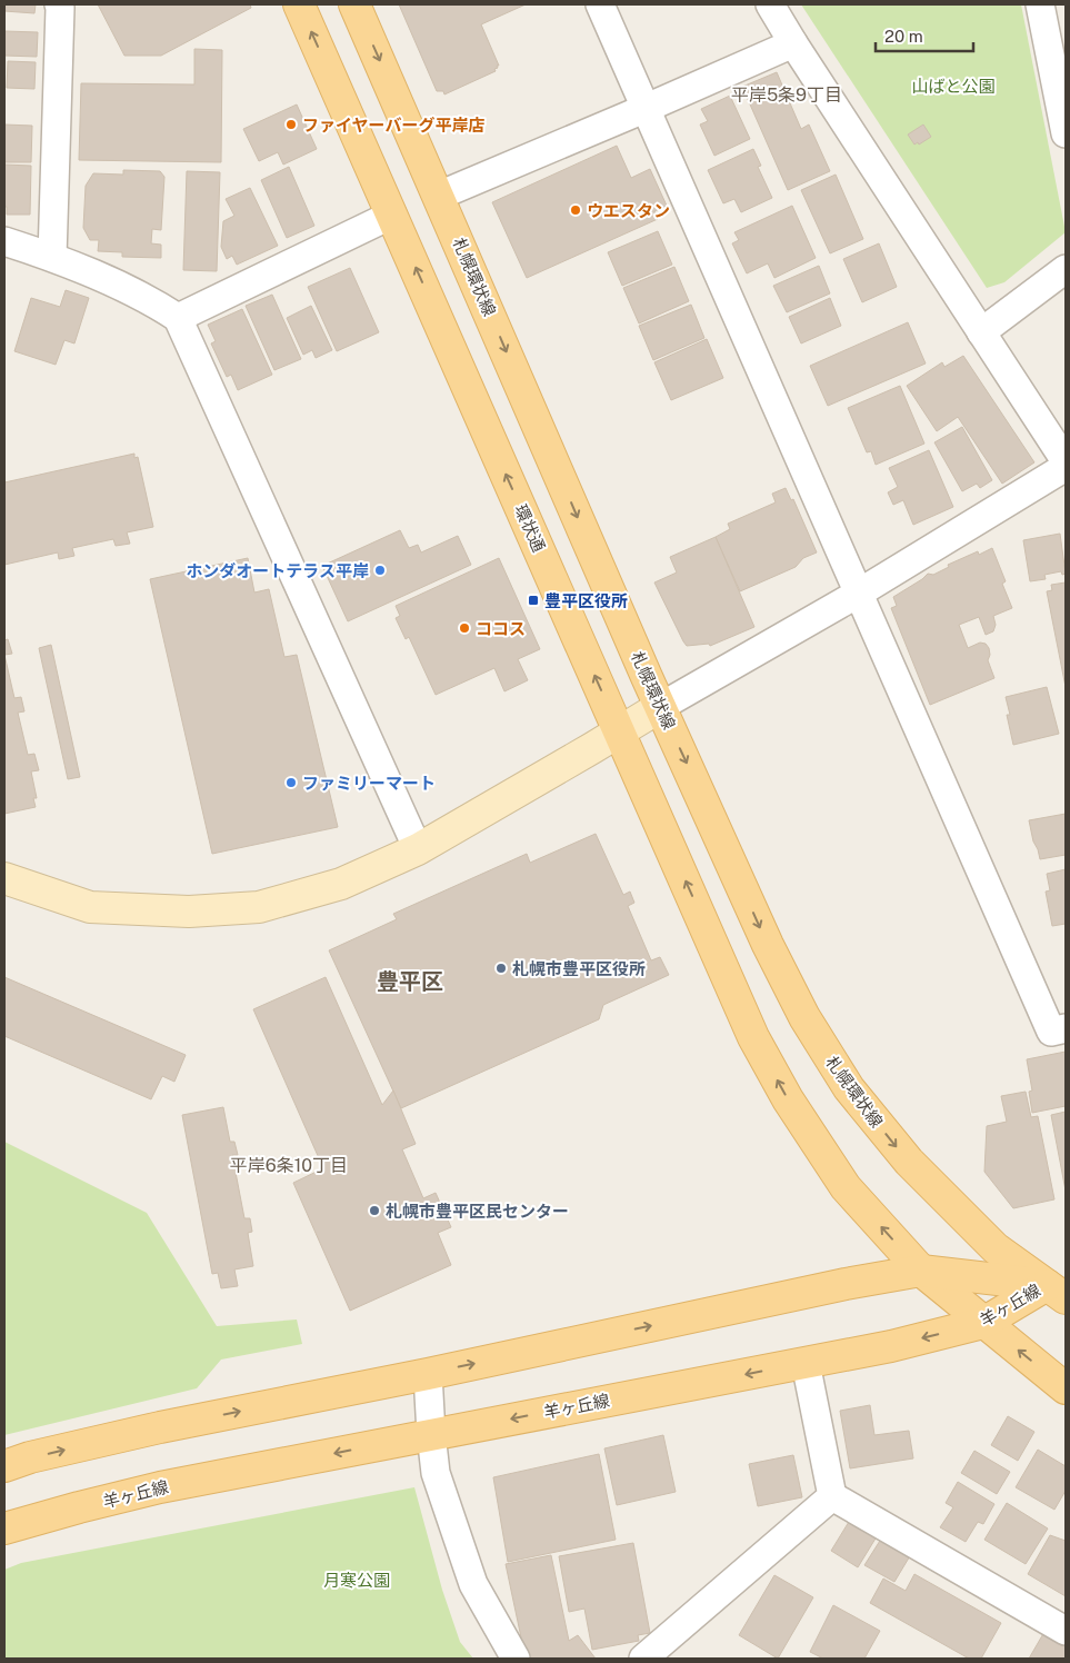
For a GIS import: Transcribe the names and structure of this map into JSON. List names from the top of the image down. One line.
{"streets":{"main road":["札幌環状線","環状通","羊ヶ丘線"]},"crossings":[["札幌環状線","羊ヶ丘線"]],"one_way":["環状通"],"districts":["平岸5条9丁目","豊平区","平岸6条10丁目"],"parks":["山ばと公園","月寒公園"],"places":{"other":["ファイヤーバーグ平岸店","ウエスタン","ホンダオートテラス平岸","ココス","ファミリーマート","札幌市豊平区役所","札幌市豊平区民センター"],"transit":["豊平区役所"]},"scale_bar":"20 m"}
